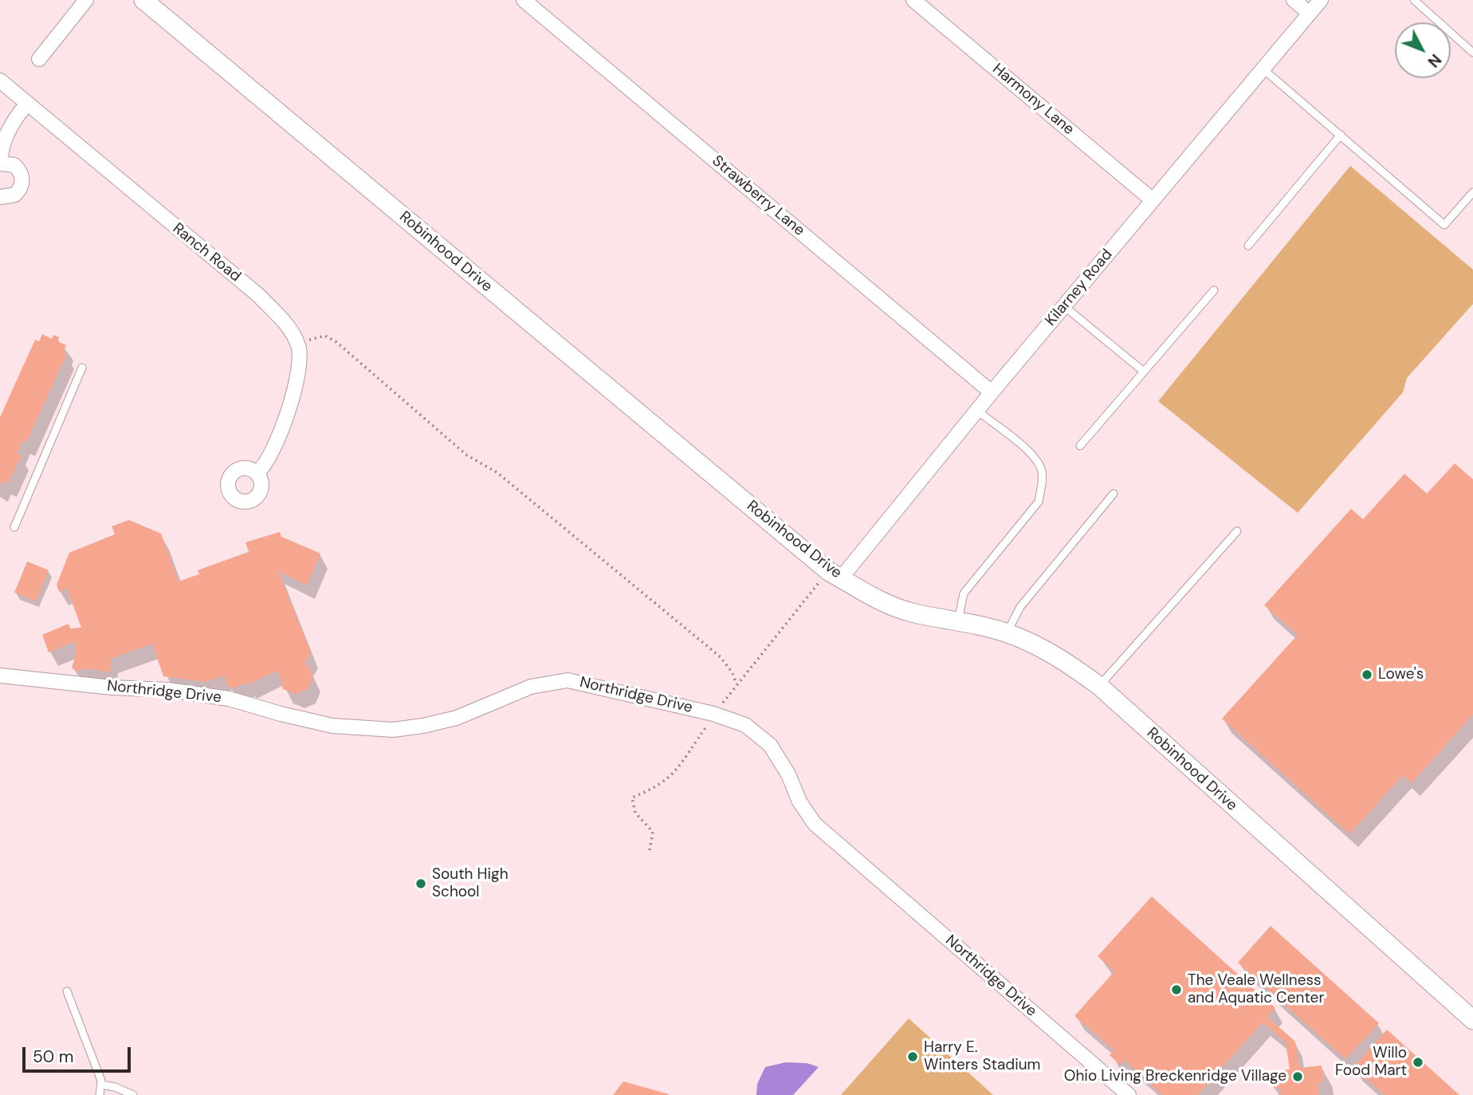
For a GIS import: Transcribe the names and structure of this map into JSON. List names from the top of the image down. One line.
{"streets":{"street":["Harmony Lane","Strawberry Lane","Robinhood Drive","Ranch Road","Kilarney Road","Northridge Drive"]},"crossings":[["Harmony Lane","Kilarney Road"],["Strawberry Lane","Kilarney Road"],["Robinhood Drive","Kilarney Road"]],"places":["Lowe's","South High School","The Veale Wellness and Aquatic Center","Harry E. Winters Stadium","Willo Food Mart","Ohio Living Breckenridge Village"],"scale_bar":"50 m","north":"bottom right"}
